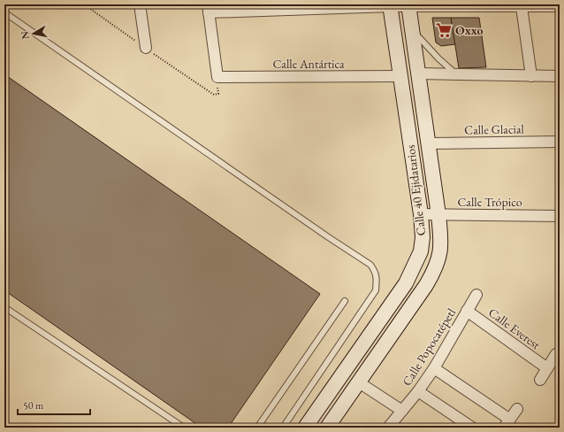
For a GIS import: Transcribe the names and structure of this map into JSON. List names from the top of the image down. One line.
{"streets":{"main road":["Calle 40 Ejidatarios"],"street":["Calle Antártica","Calle Glacial","Calle Trópico","Calle Everest","Calle Popocatépetl"]},"crossings":[["Calle Antártica","Calle 40 Ejidatarios"],["Calle Glacial","Calle 40 Ejidatarios"],["Calle 40 Ejidatarios","Calle Trópico"],["Calle Everest","Calle Popocatépetl"]],"places":{"supermarket":["Oxxo"]},"scale_bar":"50 m","north":"left"}
